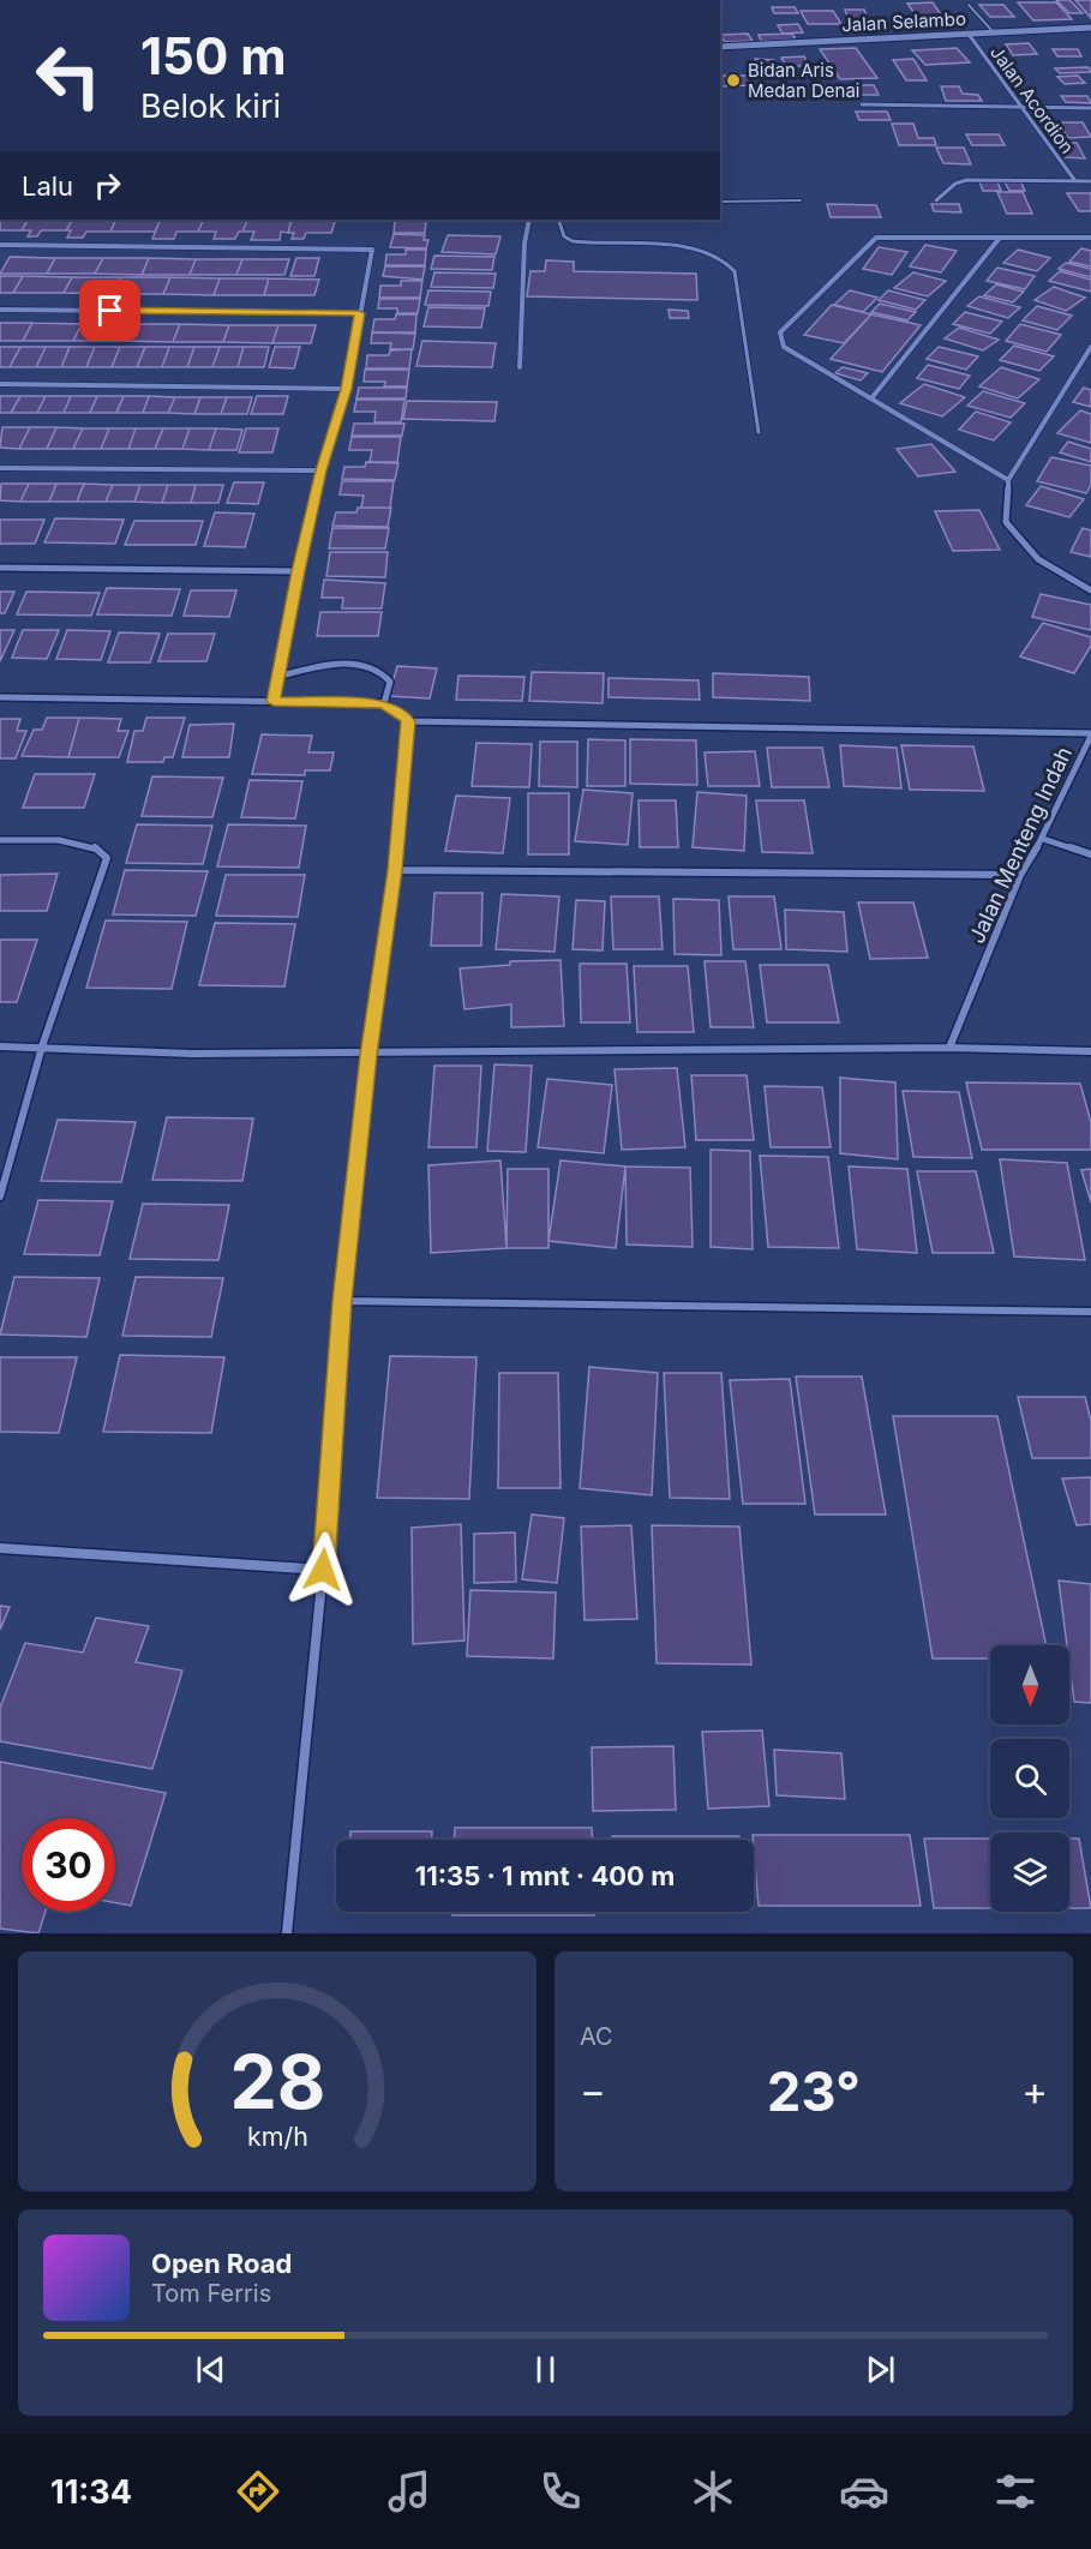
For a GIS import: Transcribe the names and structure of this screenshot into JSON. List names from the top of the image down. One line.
{"streets":{"street":["Jalan Selambo","Jalan Acordion","Jalan Menteng Indah"]},"crossings":[["Jalan Selambo","Jalan Acordion"]],"places":["Bidan Aris Medan Denai"],"north":"bottom","page":{"turn":["150 m","Belok kiri"],"then":"Lalu","limit":"30","trip":"11:35 · 1 mnt · 400 m","tile":"AC","heat":["−","23°","+"],"song":["Open Road","Tom Ferris"],"tabs":"11:34","gauge":["28","km/h"]}}
